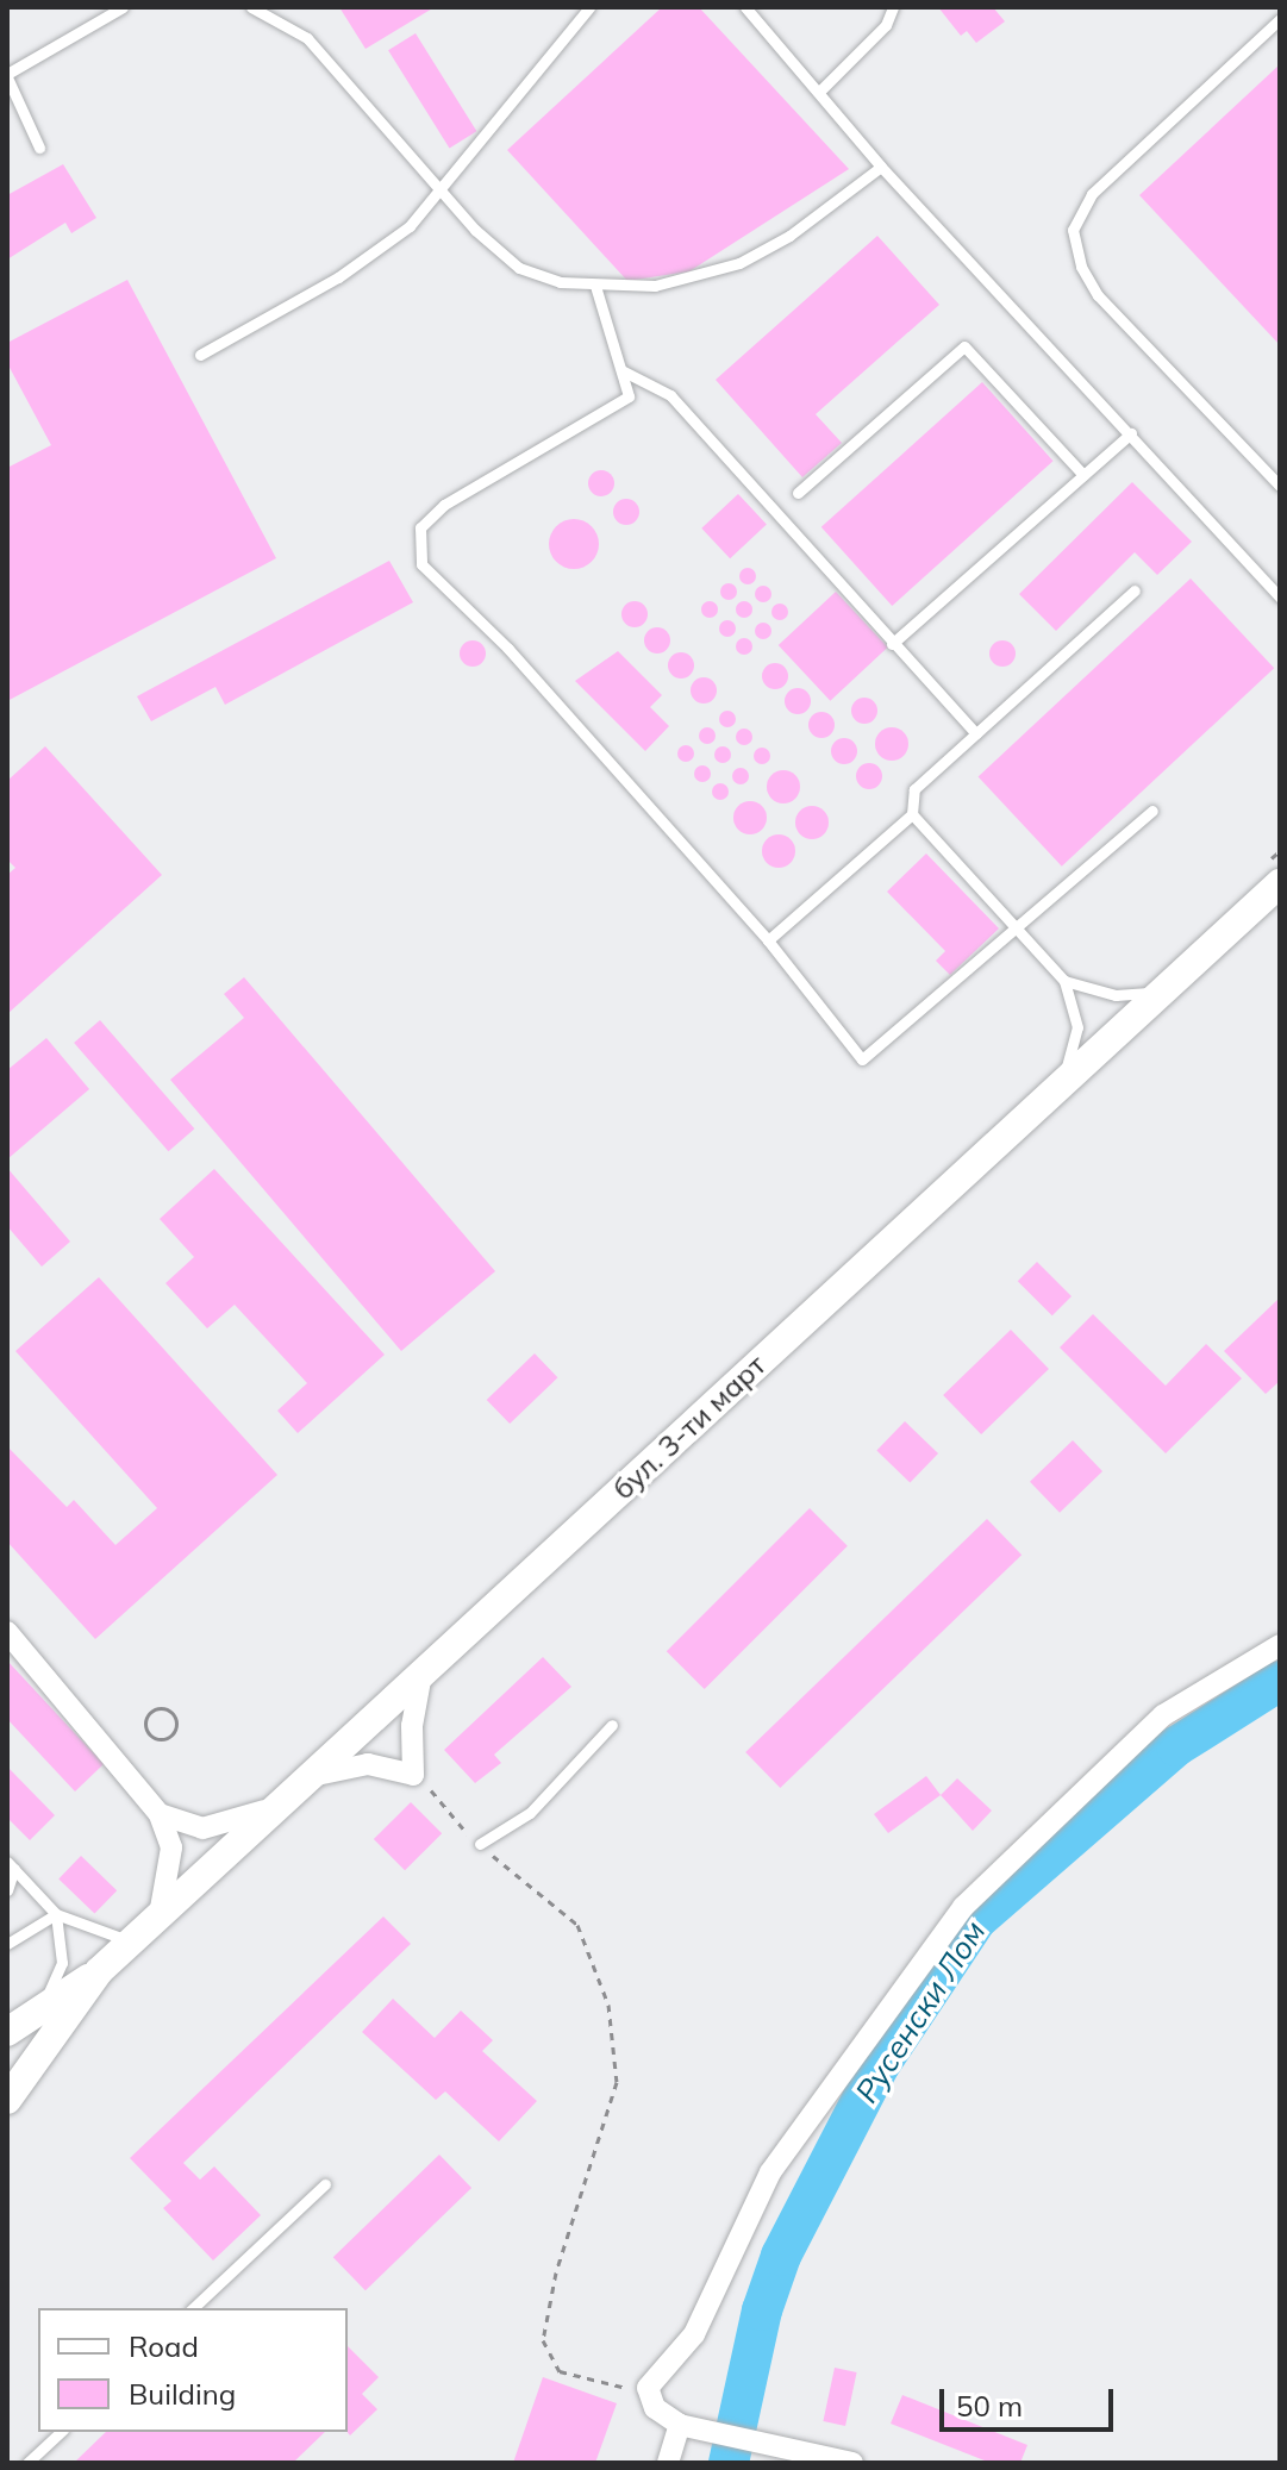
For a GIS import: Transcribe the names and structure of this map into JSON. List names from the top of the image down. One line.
{"streets":{"main road":["бул. 3-ти март"]},"water":["Русенски Лом"],"legend":["Road","Building"],"scale_bar":"50 m"}
